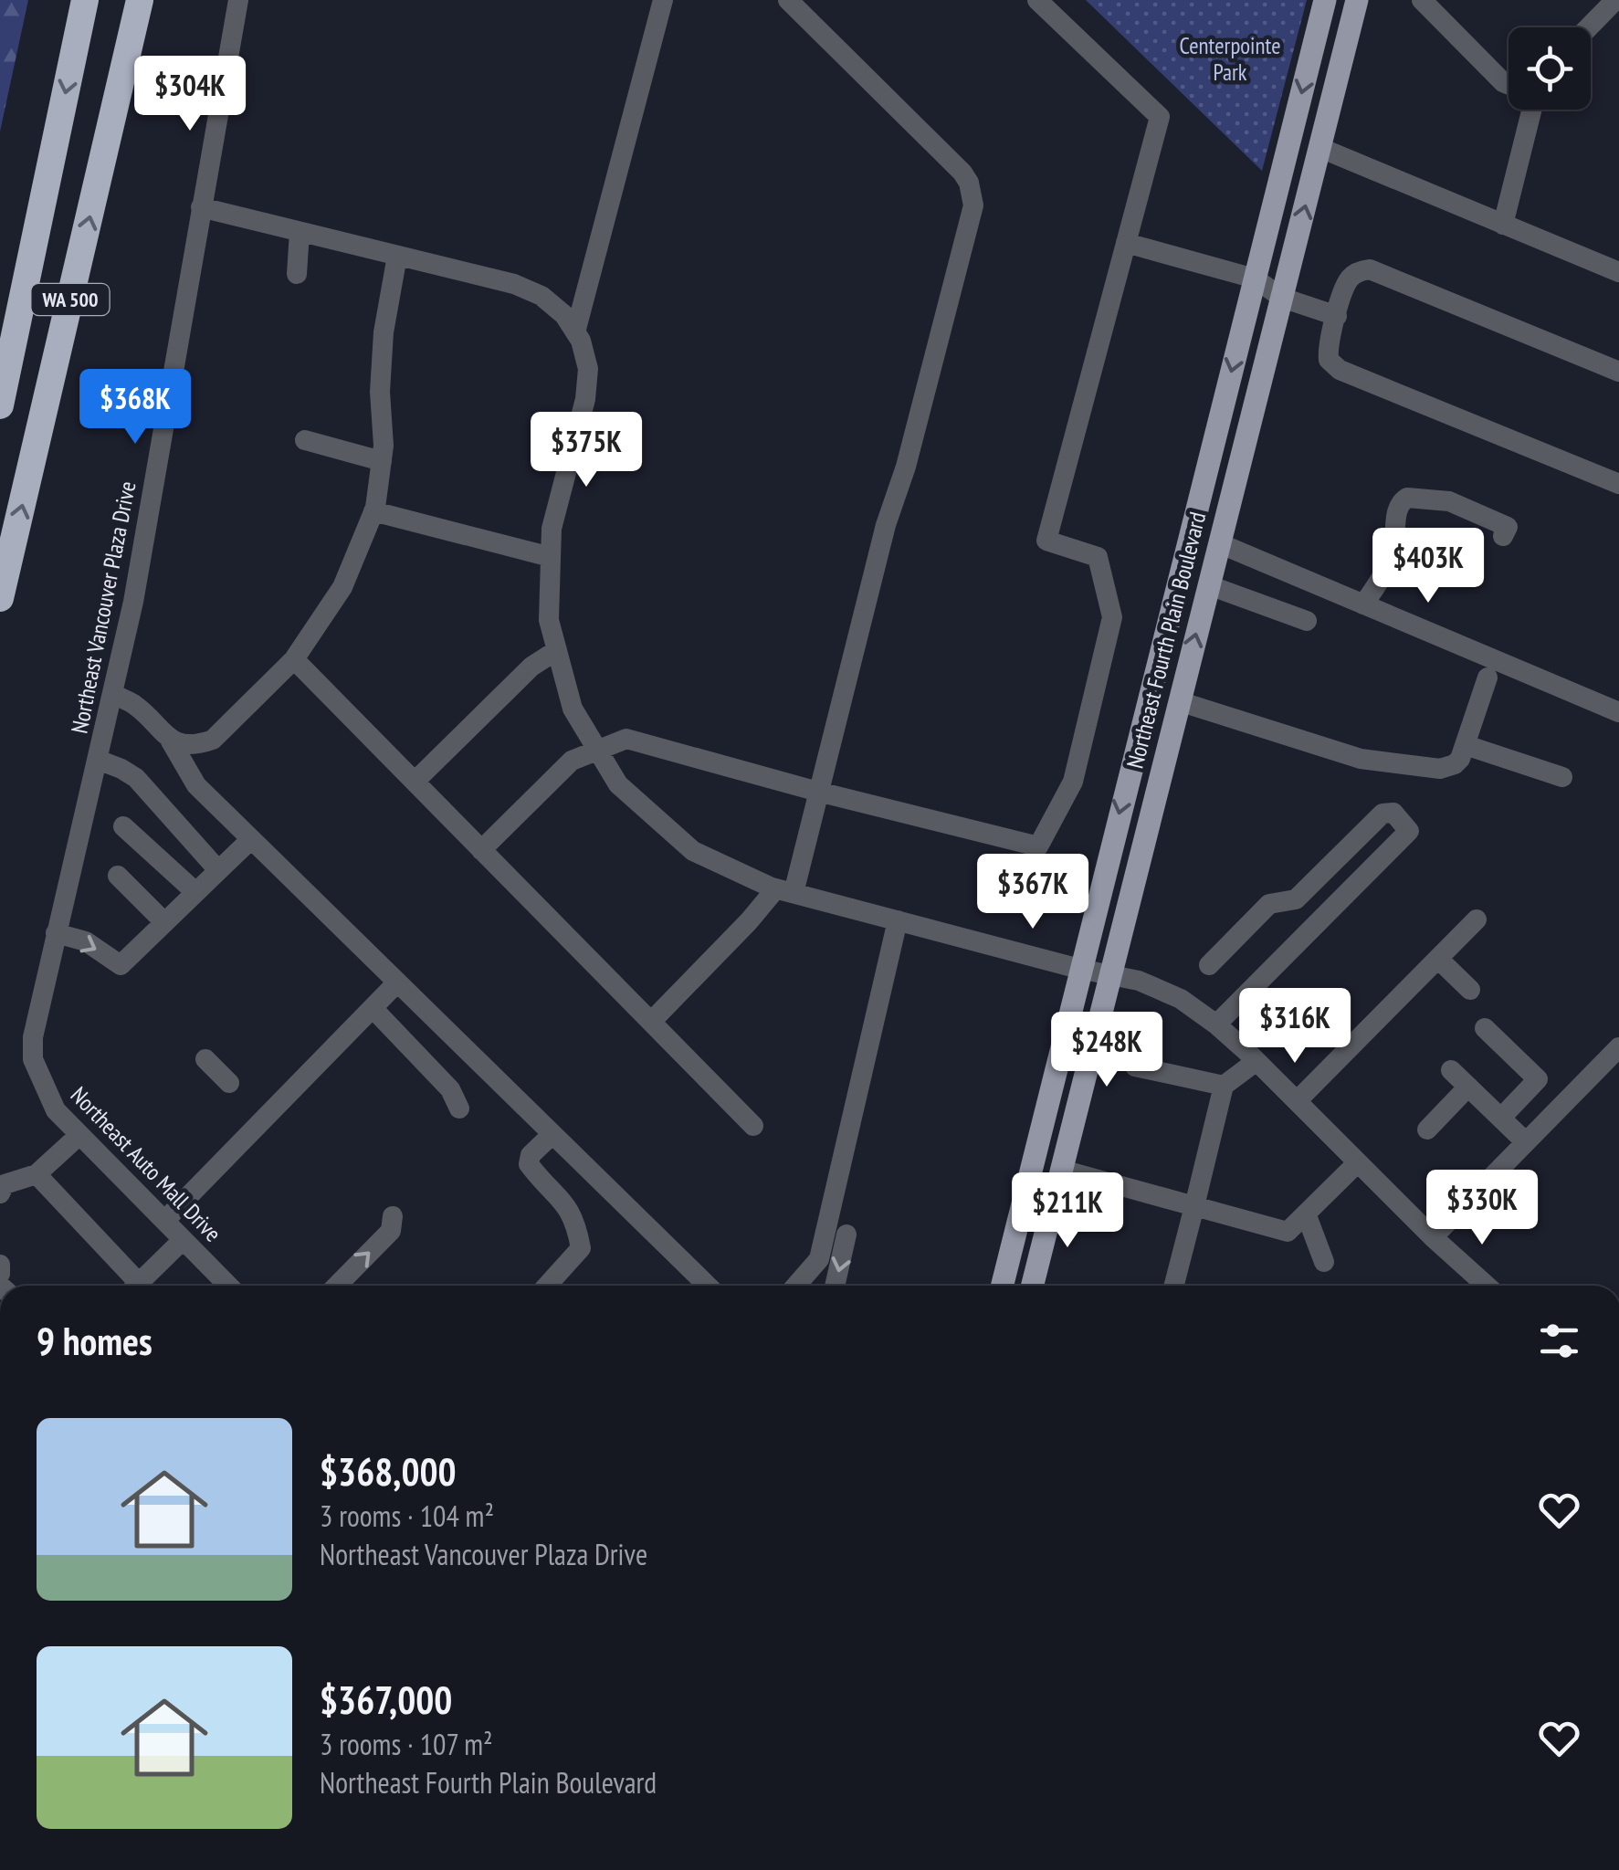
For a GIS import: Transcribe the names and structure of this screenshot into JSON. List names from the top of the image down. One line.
{"streets":{"highway":["WA 500"],"main road":["Northeast Fourth Plain Boulevard"],"street":["Northeast Vancouver Plaza Drive","Northeast Auto Mall Drive"]},"crossings":[["Northeast Vancouver Plaza Drive","Northeast Auto Mall Drive"]],"parks":["Centerpointe Park"],"page":{"price":["$304K","$368K","$375K","$403K","$367K","$316K","$248K","$330K","$211K"],"heading":"9 homes","list":[{"name":"$368,000","note":"3 rooms · 104 m² · Northeast Vancouver Plaza Drive"},{"name":"$367,000","note":"3 rooms · 107 m² · Northeast Fourth Plain Boulevard"}]}}
